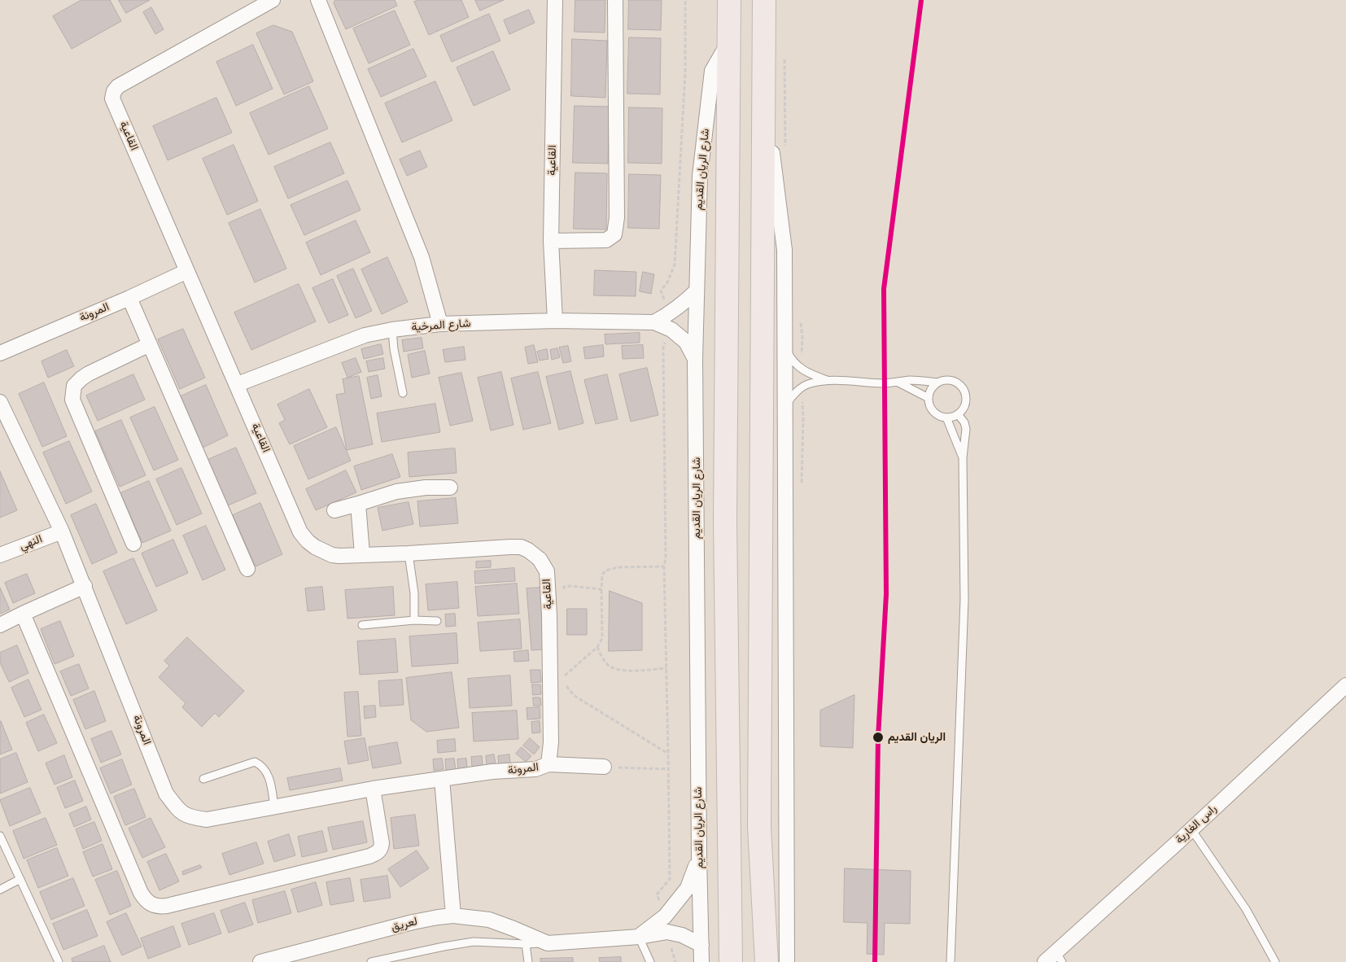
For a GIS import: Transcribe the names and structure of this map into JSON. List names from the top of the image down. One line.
{"streets":{"highway":["شارع الريان القديم"],"street":["القاعية","المرونة","شارع المرخية","النهي","راس الغارية","لعريق"]},"crossings":[["القاعية","المرونة"],["القاعية","شارع المرخية"],["شارع الريان القديم","شارع المرخية"],["شارع الريان القديم","لعريق"],["المرونة","النهي"]],"places":["الريان القديم"]}
